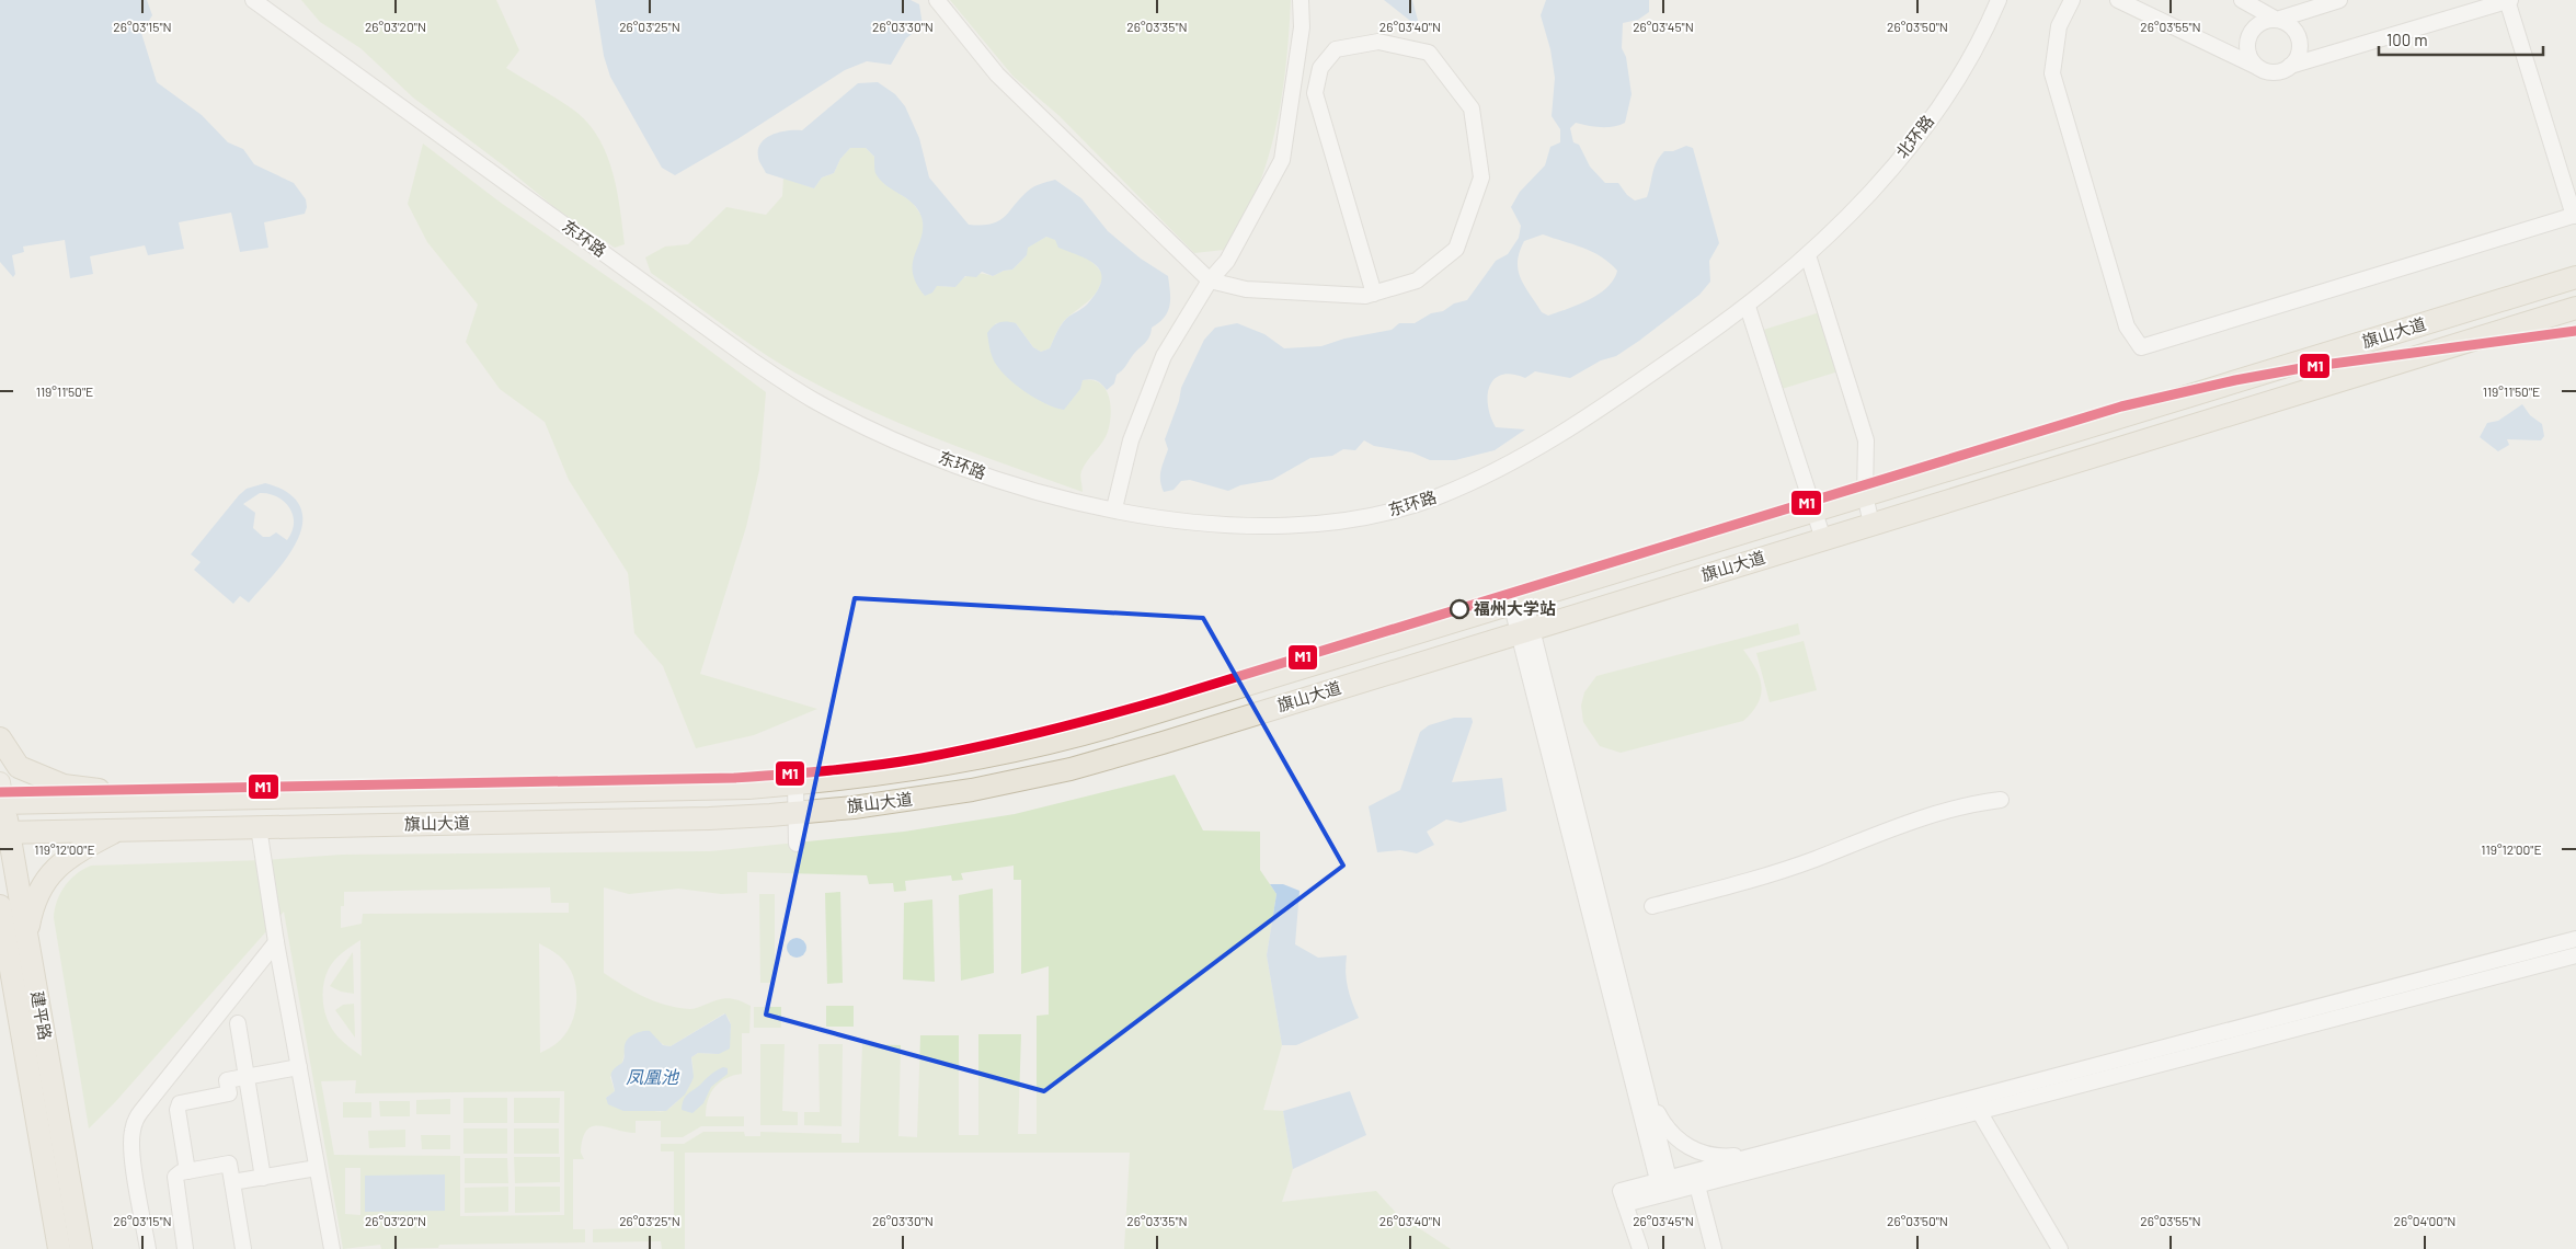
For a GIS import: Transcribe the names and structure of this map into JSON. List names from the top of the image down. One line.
{"streets":{"highway":["旗山大道","建平路"],"street":["北环路","东环路"]},"crossings":[["北环路","东环路"],["旗山大道","建平路"]],"water":["凤凰池"],"places":["福州大学站"],"lines":["transit line M1"],"scale_bar":"100 m","coordinates":["26°03'15\"N","26°03'20\"N","26°03'25\"N","26°03'30\"N","26°03'35\"N","26°03'40\"N","26°03'45\"N","26°03'50\"N","26°03'55\"N","119°11'50\"E","119°12'00\"E","26°04'00\"N"]}
